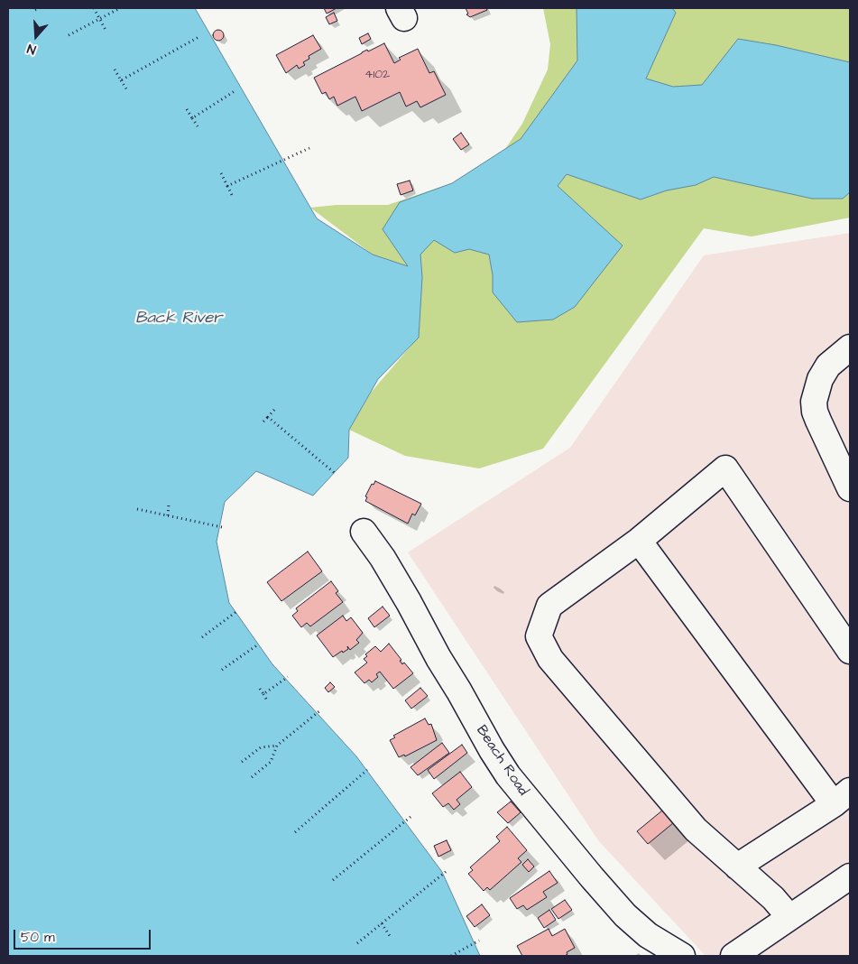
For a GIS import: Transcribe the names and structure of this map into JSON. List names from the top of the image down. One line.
{"streets":{"street":["Beach Road"]},"water":["Back River"],"house_numbers":["4102"],"scale_bar":"50 m","north":"bottom"}
